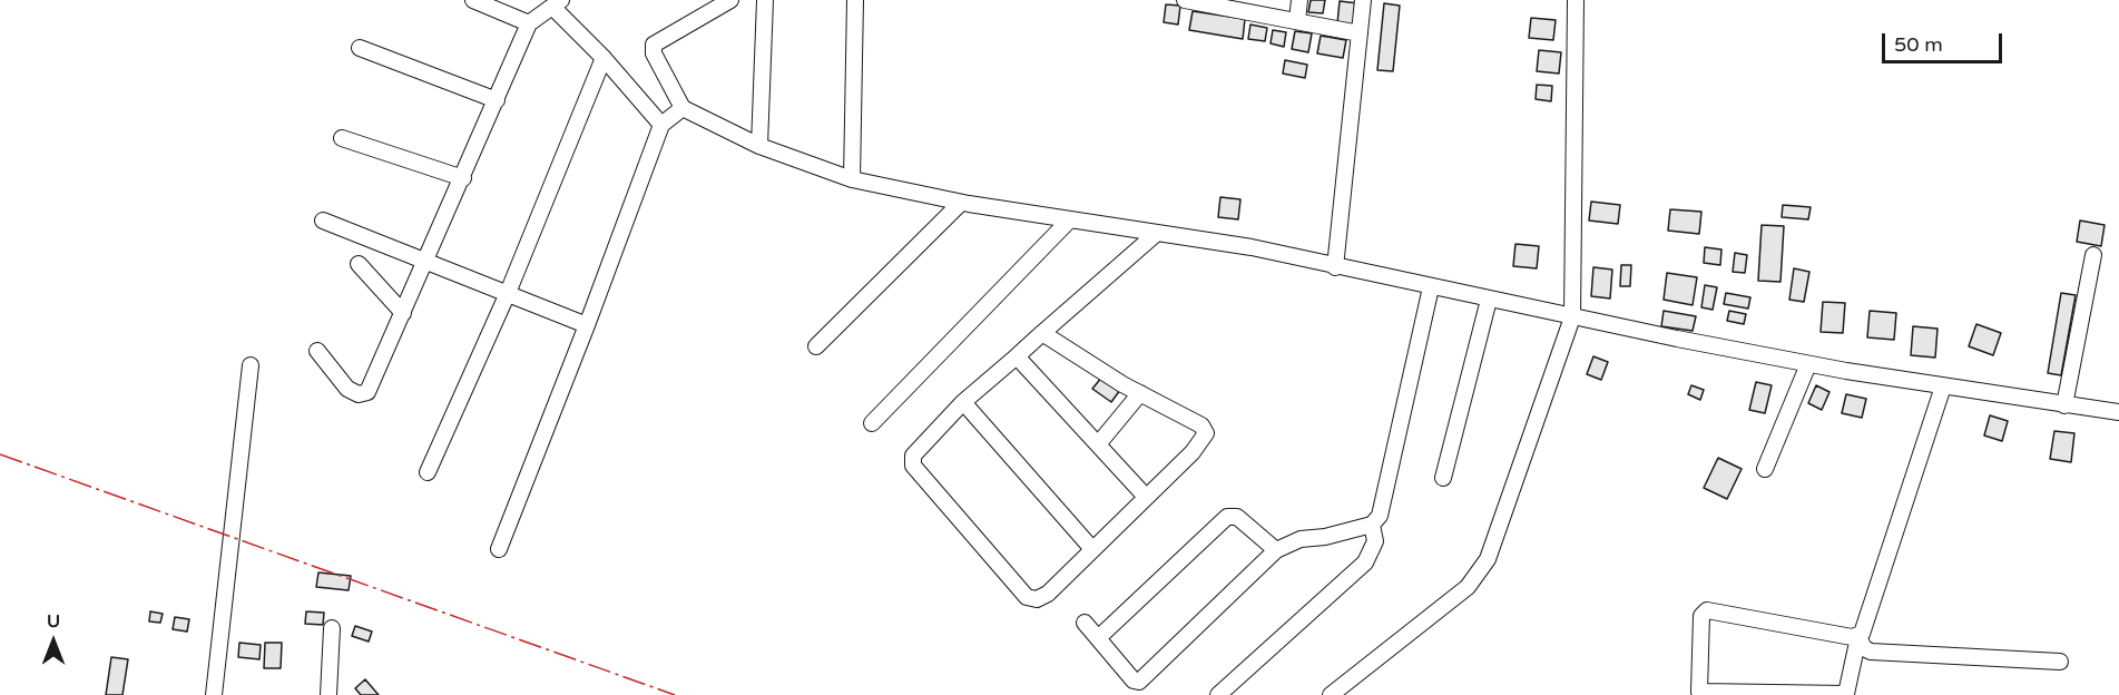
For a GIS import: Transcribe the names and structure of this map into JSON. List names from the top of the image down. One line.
{"scale_bar":"50 m","north":"top"}
